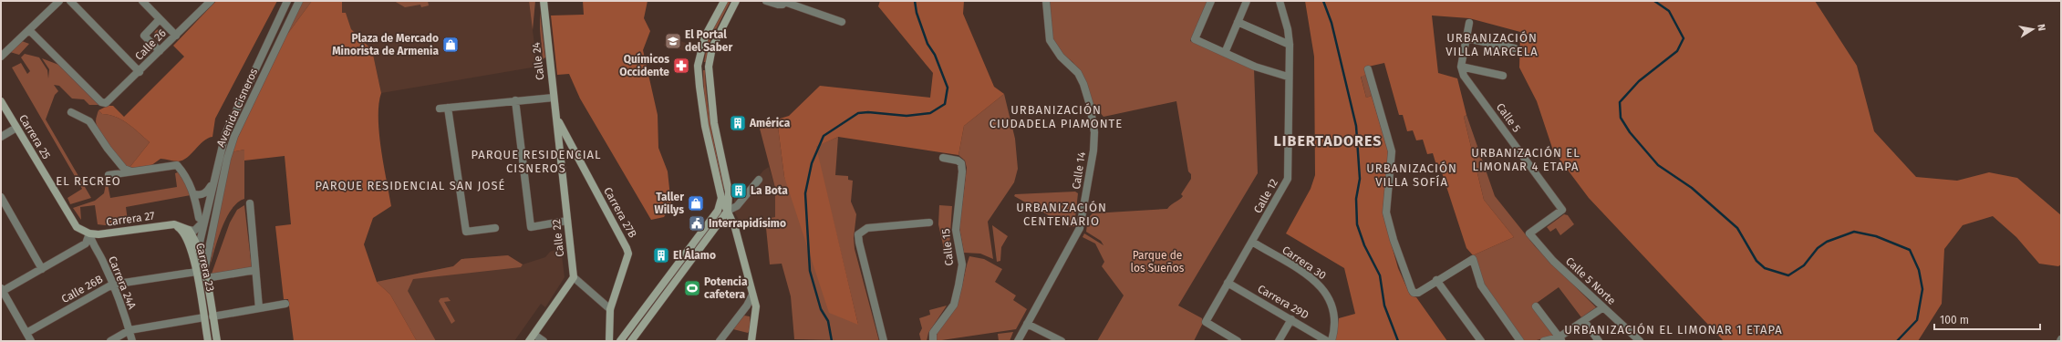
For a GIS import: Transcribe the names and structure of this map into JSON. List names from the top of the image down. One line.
{"streets":{"street":["Calle 26","Calle 24","Avenida Cisneros","Calle 5","Carrera 25","Calle 14","Calle 12","Carrera 27B","Carrera 27","Calle 22","Calle 15","Carrera 30","Carrera 23","Calle 5 Norte","Carrera 24A","Calle 26B","Carrera 29D"]},"crossings":[["Calle 24","Carrera 27B"],["Calle 24","Calle 22"],["Avenida Cisneros","Carrera 23"],["Avenida Cisneros","Calle 26B"],["Calle 5","Calle 5 Norte"],["Carrera 25","Carrera 27"],["Carrera 25","Carrera 24A"],["Calle 12","Carrera 30"],["Calle 12","Carrera 29D"],["Carrera 27B","Calle 22"],["Carrera 27","Carrera 23"],["Carrera 27","Carrera 24A"],["Carrera 23","Calle 26B"],["Carrera 24A","Calle 26B"]],"districts":["URBANIZACIÓN VILLA MARCELA","URBANIZACIÓN CIUDADELA PIAMONTE","LIBERTADORES","URBANIZACIÓN EL LIMONAR 4 ETAPA","PARQUE RESIDENCIAL CISNEROS","URBANIZACIÓN VILLA SOFÍA","EL RECREO","PARQUE RESIDENCIAL SAN JOSÉ","URBANIZACIÓN CENTENARIO","URBANIZACIÓN EL LIMONAR 1 ETAPA"],"parks":["Parque de los Sueños"],"places":{"school or university":["El Portal del Saber"],"shop":["Plaza de Mercado Minorista de Armenia","Taller Willys"],"pharmacy":["Químicos Occidente"],"building":["América","La Bota","El Álamo"],"public building":["Interrapidísimo"],"sports":["Potencia cafetera"]},"scale_bar":"100 m","north":"right"}
